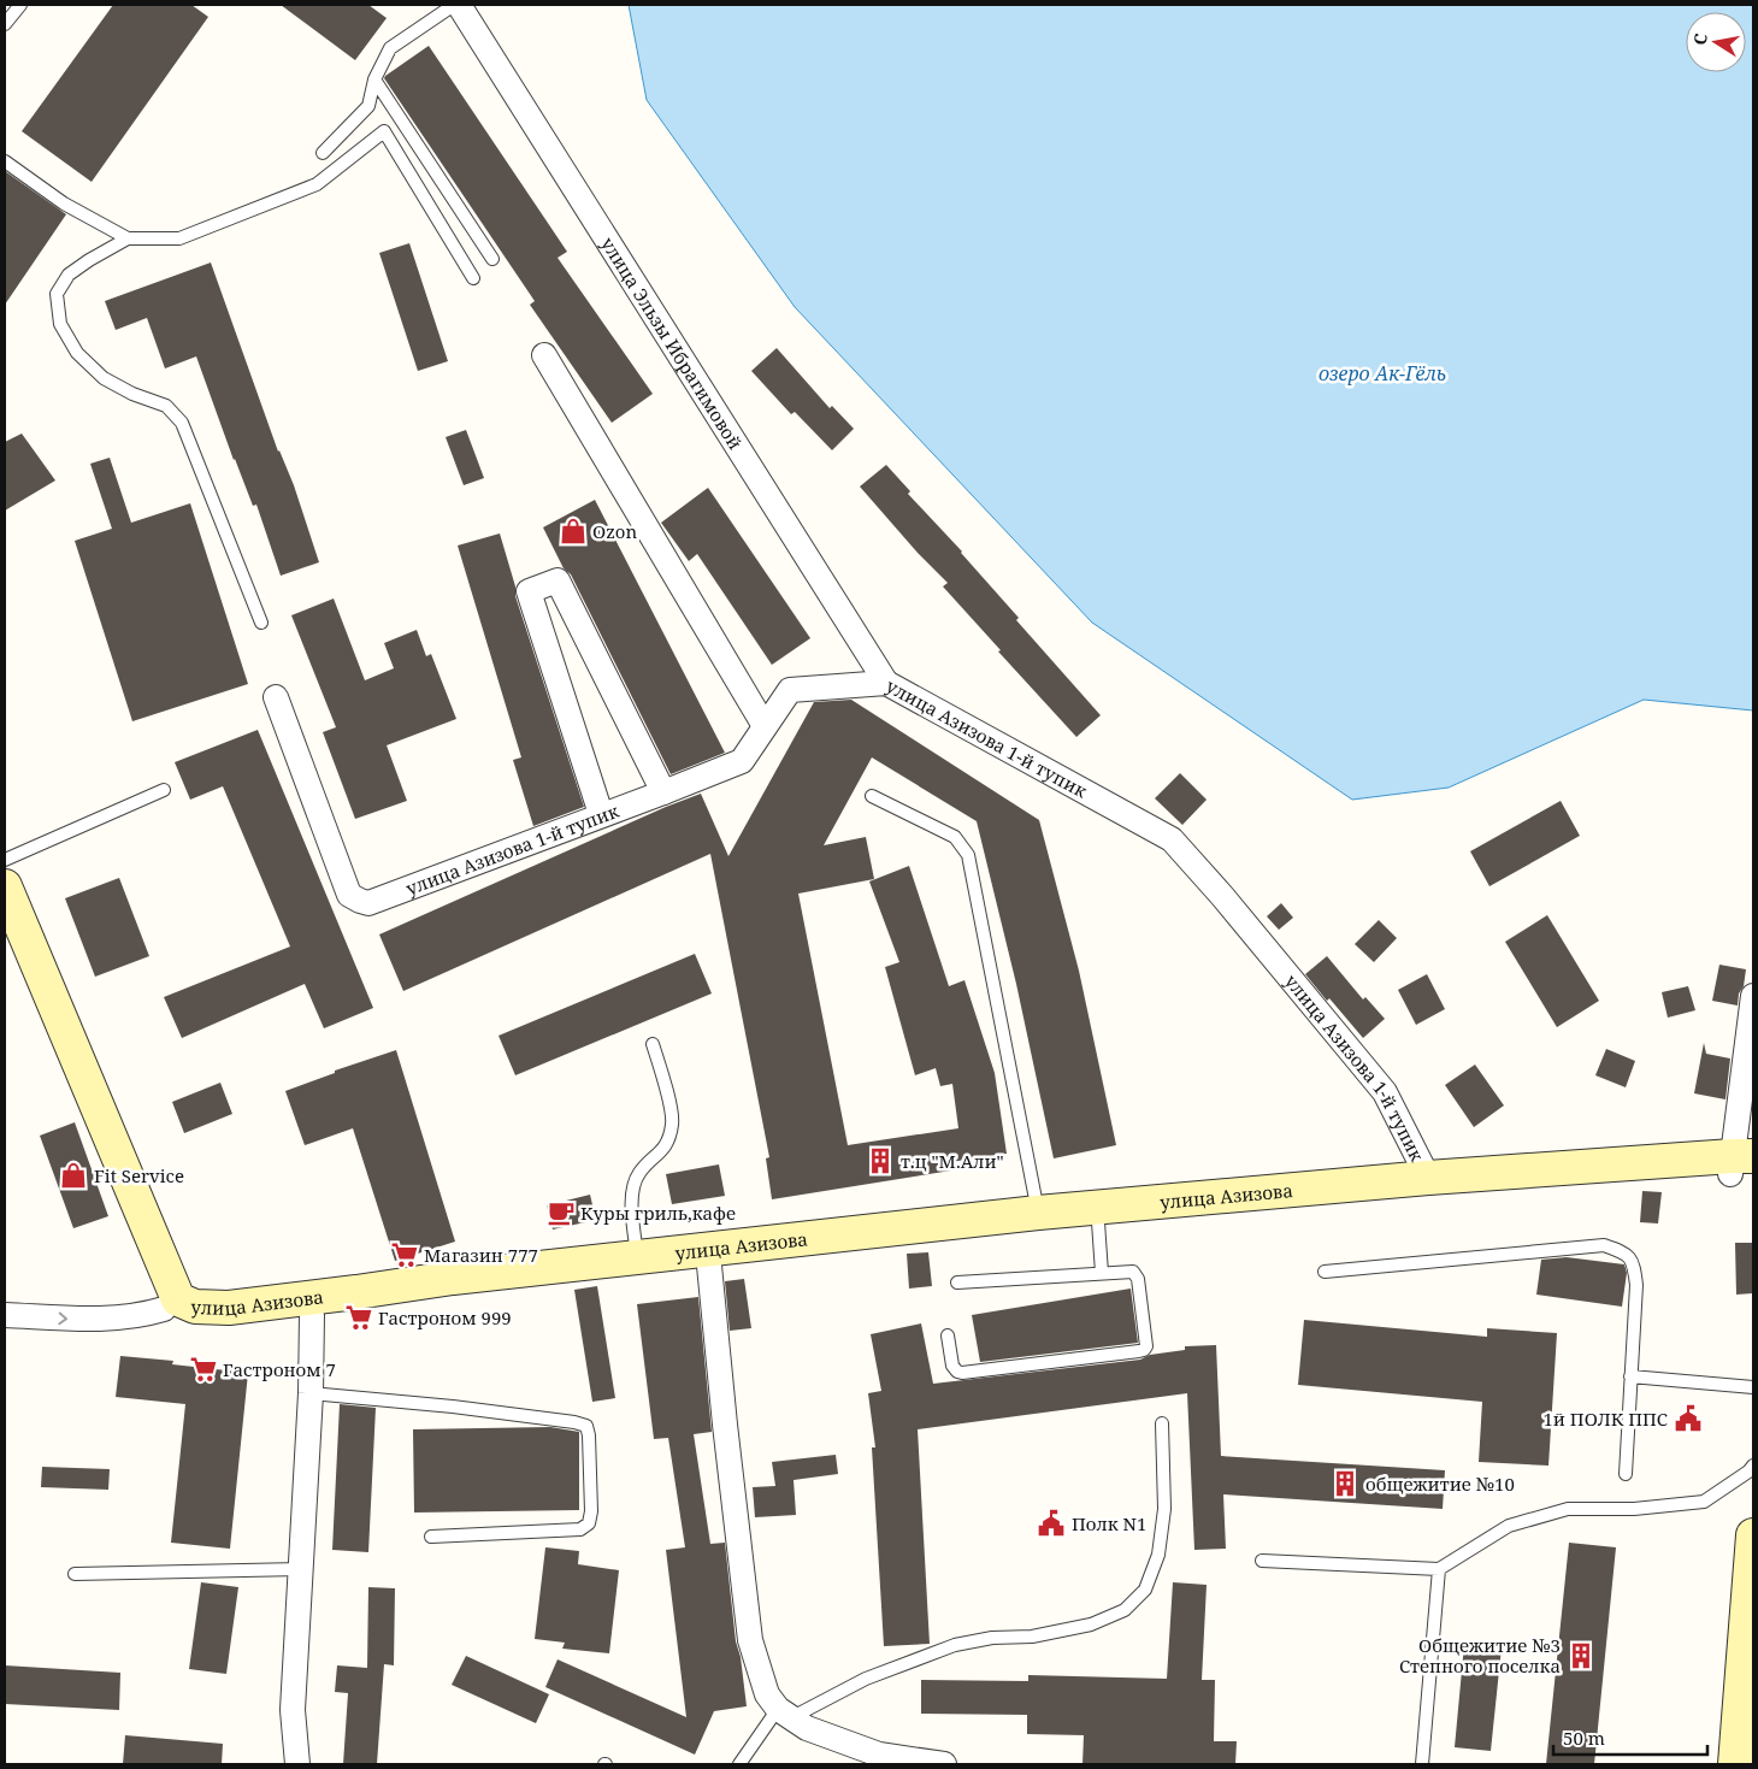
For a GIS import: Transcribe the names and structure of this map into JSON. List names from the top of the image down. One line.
{"streets":{"main road":["улица Азизова"],"street":["улица Эльзы Ибрагимовой","улица Азизова 1-й тупик"]},"crossings":[["улица Эльзы Ибрагимовой","улица Азизова 1-й тупик"],["улица Азизова 1-й тупик","улица Азизова"]],"water":["озеро Ак-Гёль"],"places":{"shop":["Ozon","Fit Service"],"building":["т.ц \"М.Али\"","общежитие №10","Общежитие №3 Степного поселка"],"cafe":["Куры гриль,кафе"],"supermarket":["Магазин 777","Гастроном 999","Гастроном 7"],"public building":["1й ПОЛК ППС","Полк N1"]},"scale_bar":"50 m","north":"left"}
